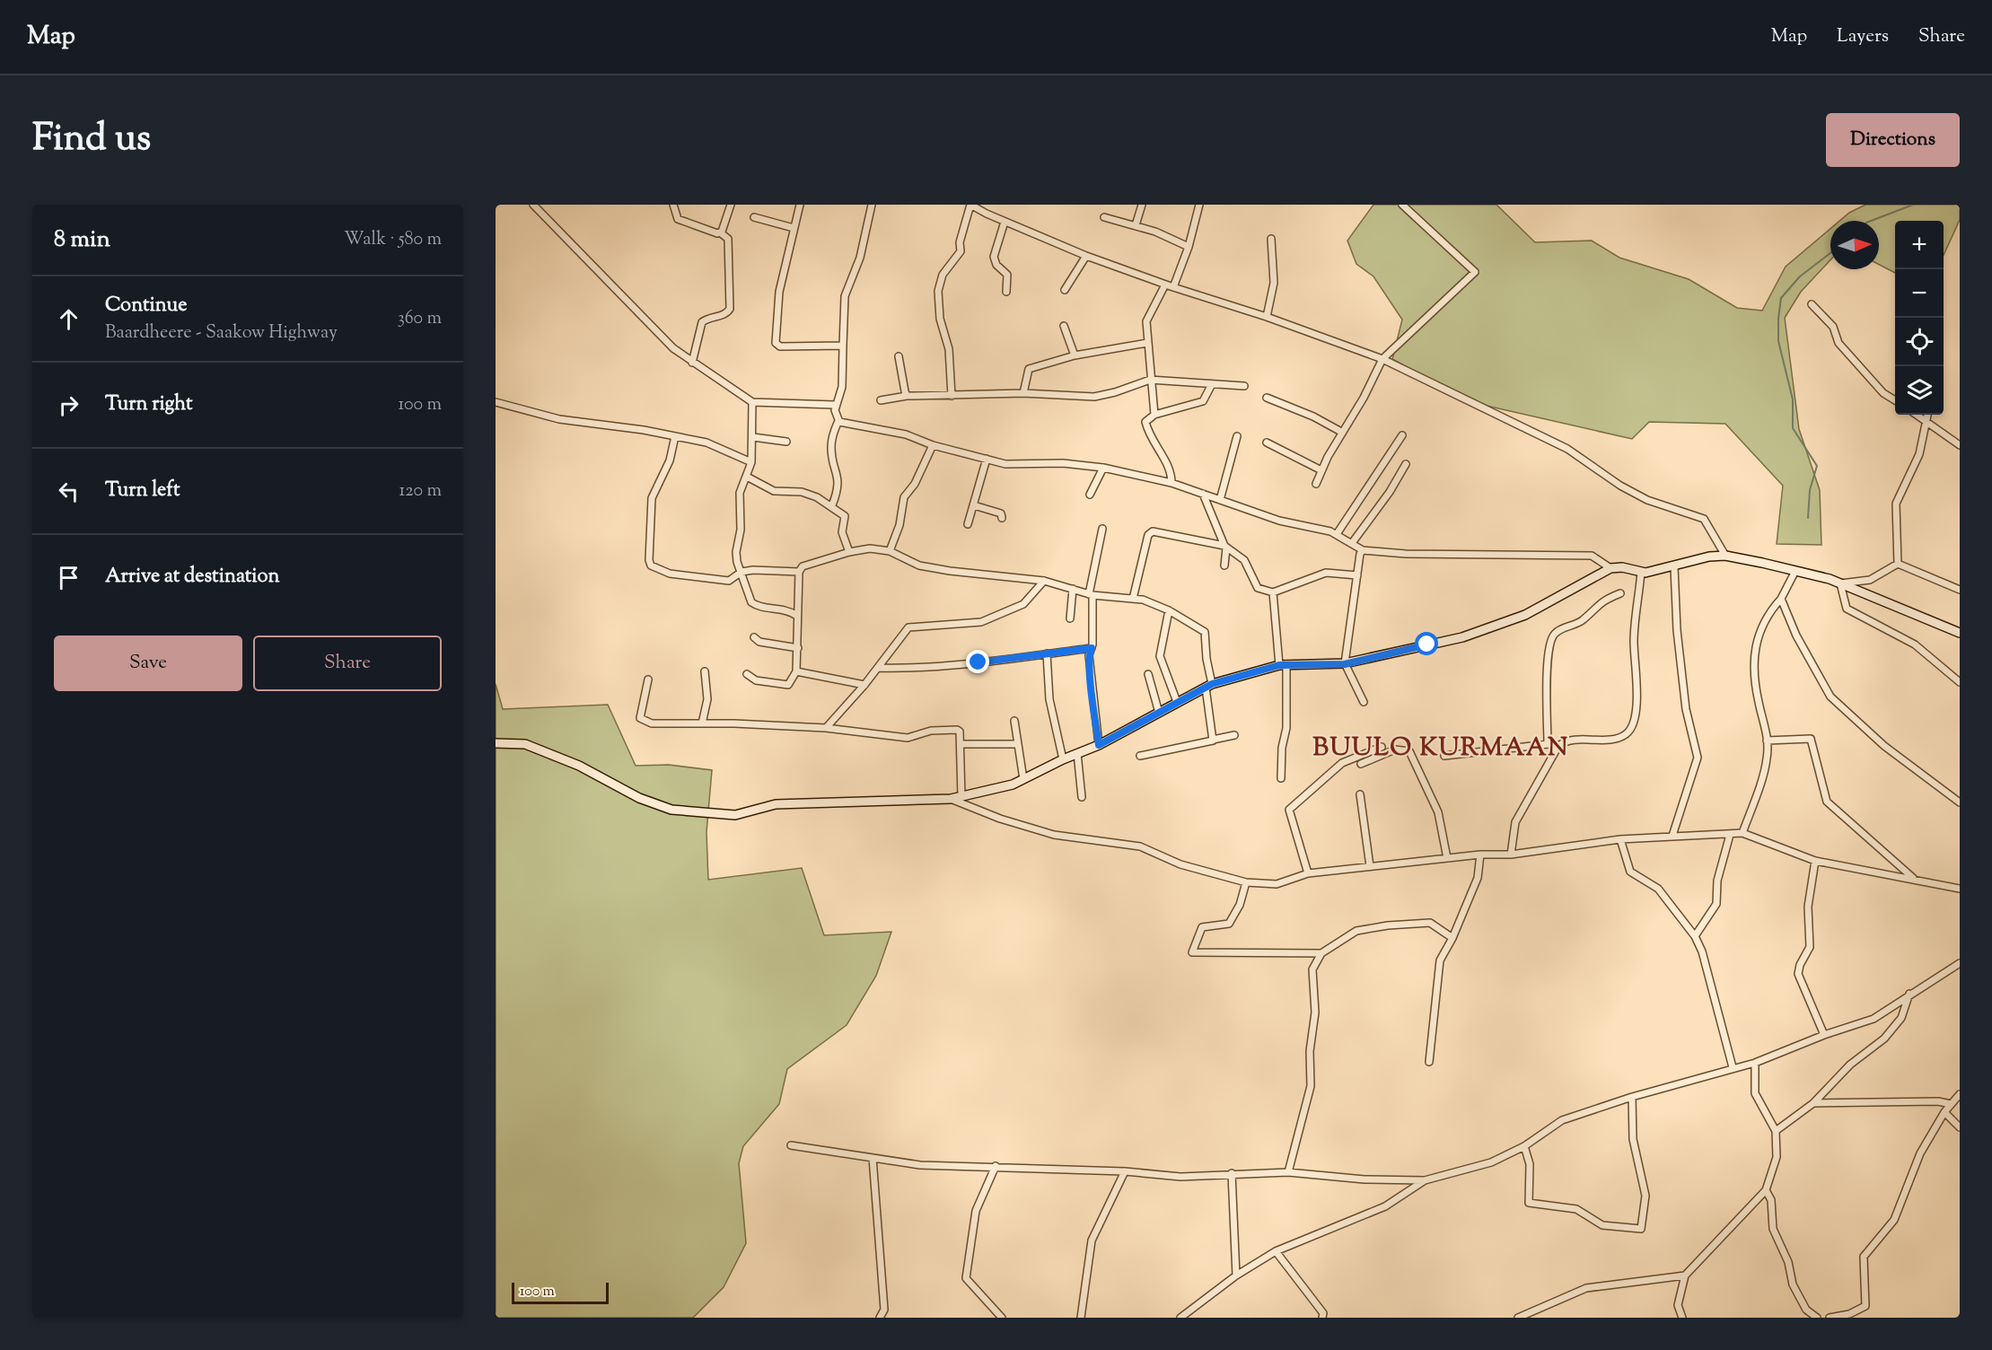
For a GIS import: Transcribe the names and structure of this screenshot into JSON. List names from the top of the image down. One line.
{"districts":["BUULO KURMAAN"],"scale_bar":"100 m","north":"right","page":{"header":"Map","nav":["Map","Layers","Share"],"title":"Find us","buttons":["Directions",["Save","Share"]],"heading":["8 min","Walk · 580 m"],"map_buttons":["+","−"],"list":[["Continue","Baardheere - Saakow Highway","360 m"],["Turn right","100 m"],["Turn left","120 m"],"Arrive at destination"],"scale":"100 m"}}
